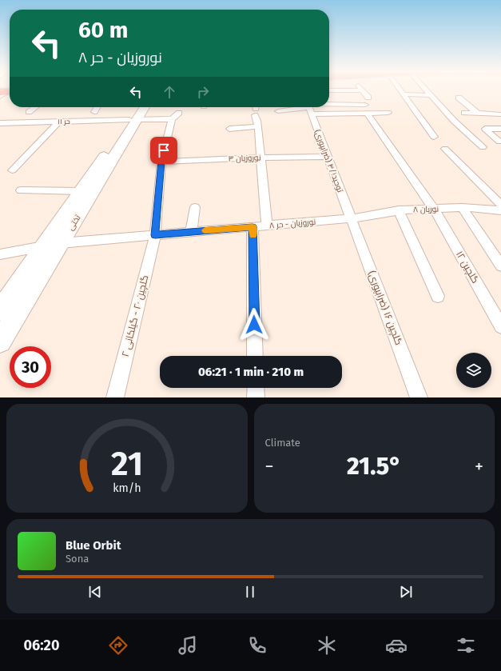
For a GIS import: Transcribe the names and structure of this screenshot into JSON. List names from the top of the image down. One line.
{"streets":{"main road":["تختی"],"street":["حر ۱۱","نوروزیان ۳","توحید۴/۱ (ضرابپوری)","نوریان ۸","نوروزیان - حر ۸","گلچین ۱۲","گلچین ۱۶ (ضرابپوری)","گلچین ۲۰ - گیلکانی ۲"]},"crossings":[["حر ۱۱","تختی"],["نوروزیان ۳","توحید۴/۱ (ضرابپوری)"],["نوروزیان ۳","گلچین ۲۰ - گیلکانی ۲"],["توحید۴/۱ (ضرابپوری)","نوریان ۸"],["توحید۴/۱ (ضرابپوری)","نوروزیان - حر ۸"],["توحید۴/۱ (ضرابپوری)","گلچین ۱۶ (ضرابپوری)"],["نوریان ۸","نوروزیان - حر ۸"],["نوریان ۸","گلچین ۱۲"],["نوریان ۸","گلچین ۱۶ (ضرابپوری)"],["تختی","نوروزیان - حر ۸"],["نوروزیان - حر ۸","گلچین ۱۶ (ضرابپوری)"],["نوروزیان - حر ۸","گلچین ۲۰ - گیلکانی ۲"]],"page":{"turn":["60 m","نوروزیان - حر ۸"],"limit":"30","trip":"06:21 · 1 min · 210 m","tile":"Climate","heat":["−","21.5°","+"],"song":["Blue Orbit","Sona"],"tabs":"06:20","gauge":["21","km/h"]}}
